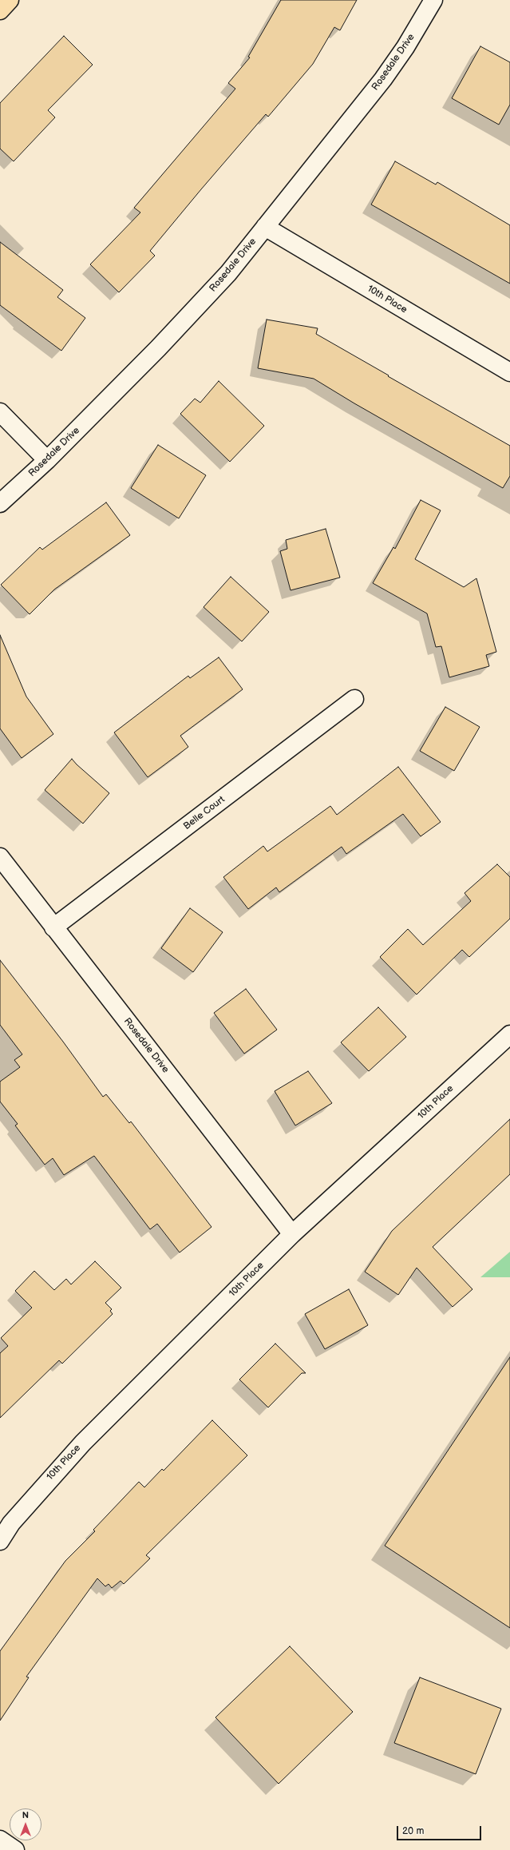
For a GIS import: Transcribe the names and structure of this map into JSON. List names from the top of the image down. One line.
{"streets":{"street":["Rosedale Drive","10th Place","Belle Court"]},"crossings":[["Rosedale Drive","10th Place"],["Rosedale Drive","Belle Court"]],"scale_bar":"20 m","north":"top"}
